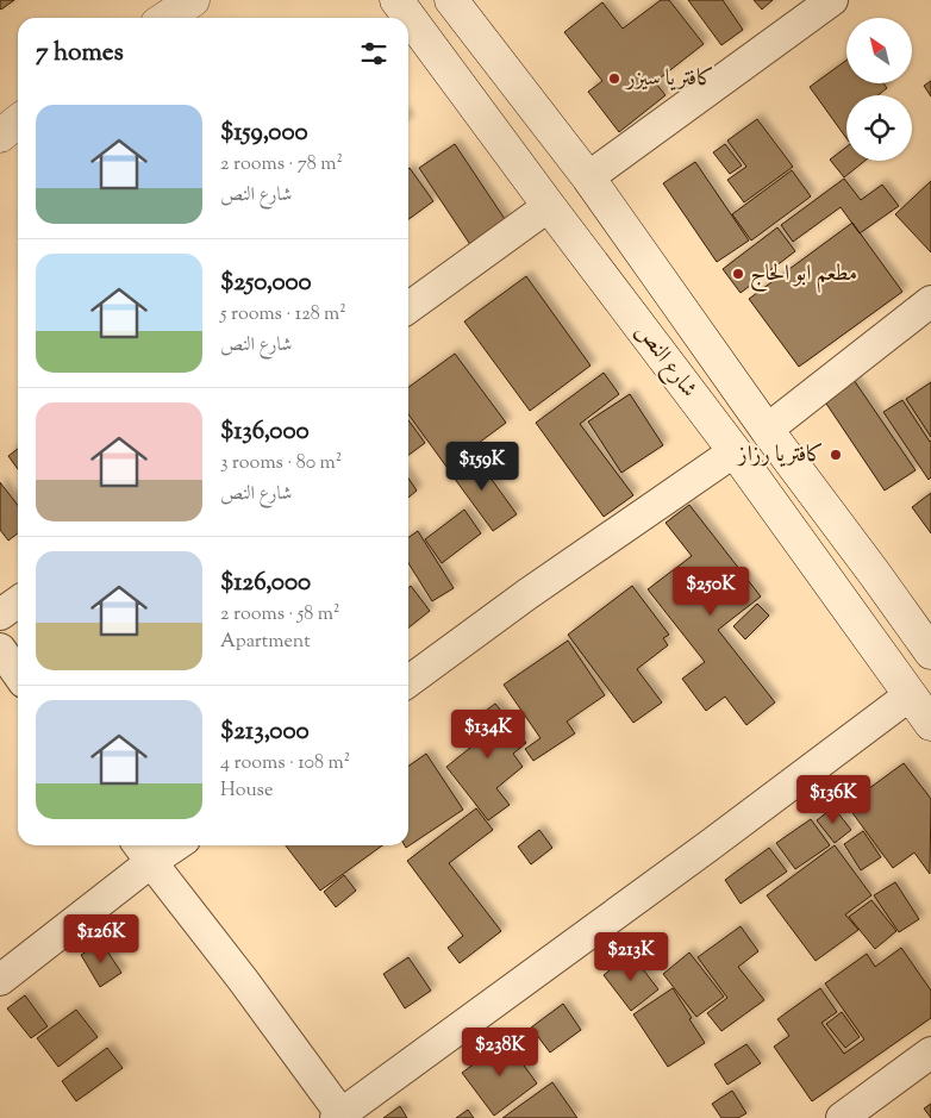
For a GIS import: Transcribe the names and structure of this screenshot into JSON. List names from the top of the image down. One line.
{"streets":{"main road":["شارع النص"]},"places":["كافتريا سيزر","مطعم ابو الحاج","كافتريا رزاز"],"north":"top left","page":{"heading":"7 homes","list":[{"name":"$159,000","note":"2 rooms · 78 m² · شارع النص"},{"name":"$250,000","note":"5 rooms · 128 m² · شارع النص"},{"name":"$136,000","note":"3 rooms · 80 m² · شارع النص"},{"name":"$126,000","note":"2 rooms · 58 m² · Apartment"},{"name":"$213,000","note":"4 rooms · 108 m² · House"}],"price":["$159K","$250K","$134K","$136K","$126K","$213K","$238K"]}}
